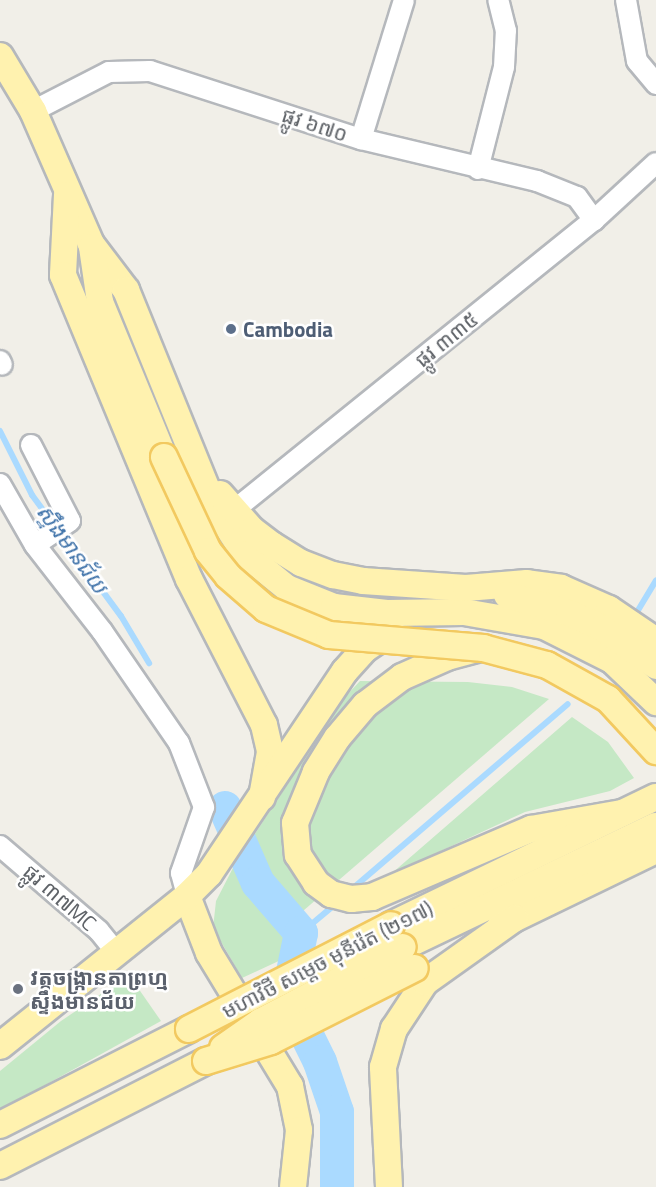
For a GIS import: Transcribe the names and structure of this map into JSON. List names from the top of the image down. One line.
{"streets":{"main road":["មហាវិថី សម្តេច មុនីរ៉េត (២១៧)"],"street":["ផ្លូវ ៦៧០","ផ្លូវ ៣៣៥","ផ្លូវ ៣៧MC"]},"crossings":[["ផ្លូវ ៦៧០","ផ្លូវ ៣៣៥"]],"water":["ស្ទឹងមានជ័យ"],"places":["Cambodia","វត្តចង្ក្រានតាព្រហ្ម ស្ទឹងមានជ័យ"]}
